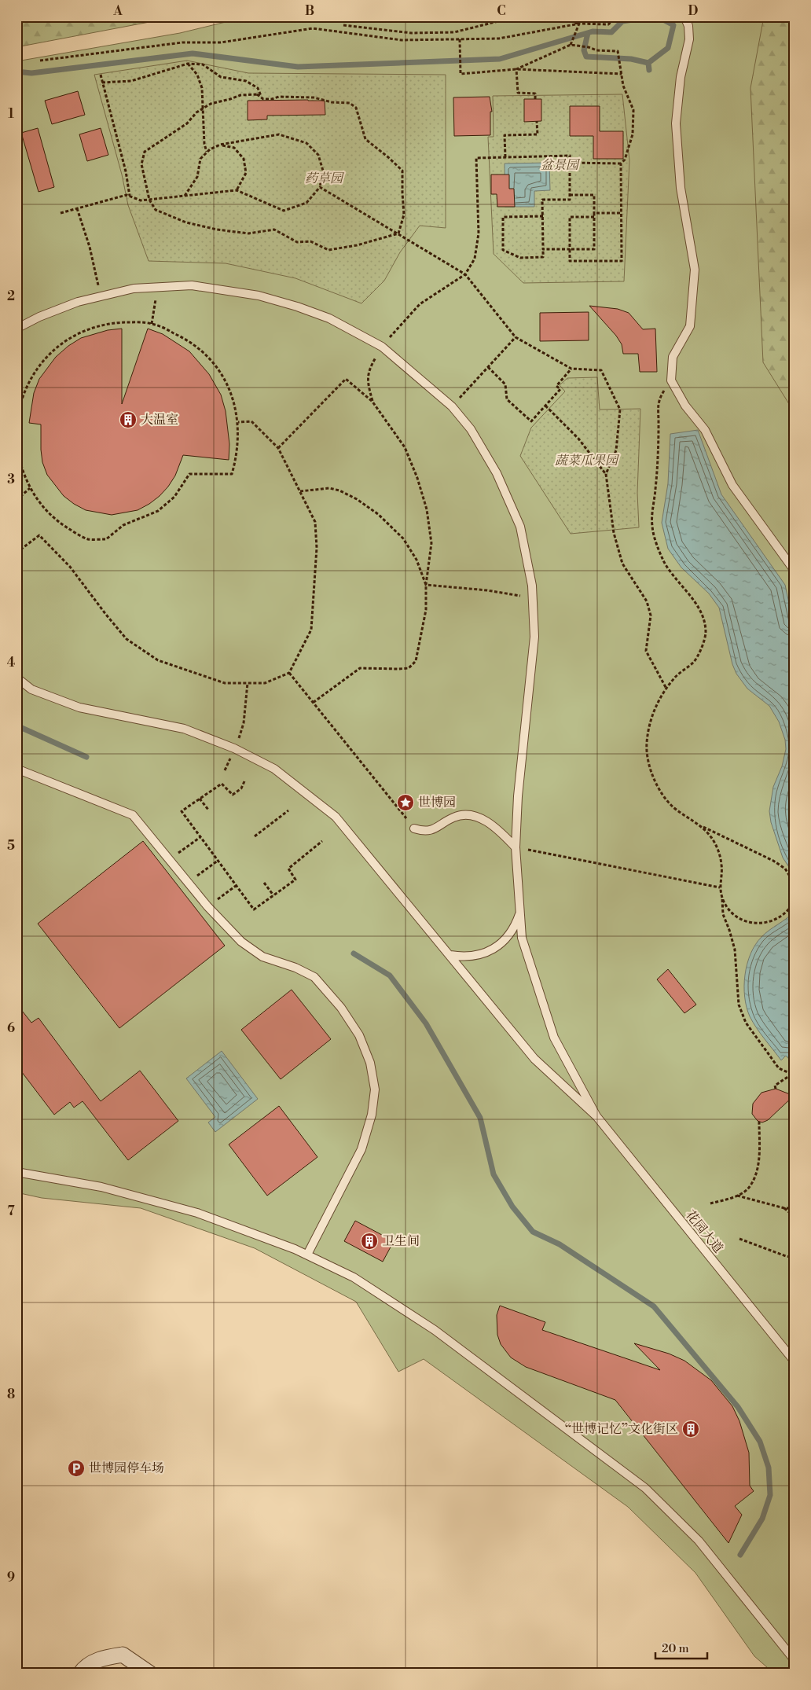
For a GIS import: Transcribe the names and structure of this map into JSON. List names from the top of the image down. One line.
{"streets":{"lane":["花园大道"]},"parks":["盆景园","药草园","蔬菜瓜果园"],"places":{"building":["大温室","卫生间","“世博记忆”文化街区"],"place":["世博园"],"parking":["世博园停车场"]},"scale_bar":"20 m","grid":{"columns":["A","B","C","D"],"rows":["1","2","3","4","5","6","7","8","9"]}}
